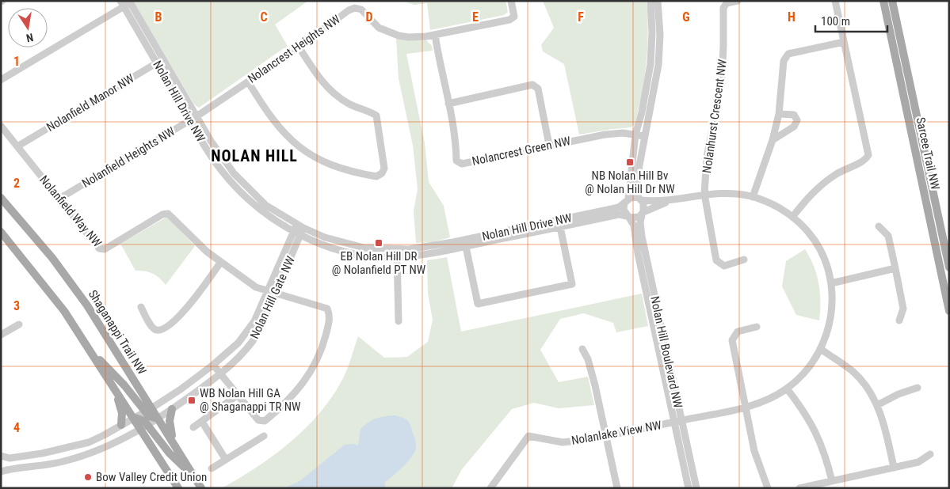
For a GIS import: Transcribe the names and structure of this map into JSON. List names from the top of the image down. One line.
{"streets":{"main road":["Sarcee Trail NW","Shaganappi Trail NW"],"street":["Nolancrest Heights NW","Nolan Hill Drive NW","Nolanfield Manor NW","Nolanhurst Crescent NW","Nolancrest Green NW","Nolanfield Heights NW","Nolanfield Way NW","Nolan Hill Gate NW","Nolan Hill Boulevard NW","Nolanlake View NW"]},"crossings":[["Nolancrest Heights NW","Nolan Hill Drive NW"],["Nolancrest Heights NW","Nolancrest Green NW"],["Nolancrest Heights NW","Nolanfield Heights NW"],["Nolan Hill Drive NW","Nolanfield Manor NW"],["Nolan Hill Drive NW","Nolanfield Heights NW"],["Nolan Hill Drive NW","Nolan Hill Gate NW"],["Nolan Hill Drive NW","Nolan Hill Boulevard NW"],["Nolanfield Manor NW","Nolanfield Way NW"],["Nolanhurst Crescent NW","Nolanlake View NW"],["Nolanfield Heights NW","Nolanfield Way NW"],["Nolanfield Way NW","Nolan Hill Gate NW"],["Nolan Hill Gate NW","Shaganappi Trail NW"],["Nolan Hill Boulevard NW","Nolanlake View NW"]],"districts":["NOLAN HILL"],"places":{"transit":["NB Nolan Hill Bv @ Nolan Hill Dr NW","EB Nolan Hill DR @ Nolanfield PT NW","WB Nolan Hill GA @ Shaganappi TR NW"],"other":["Bow Valley Credit Union"]},"scale_bar":"100 m","north":"bottom","grid":{"columns":["B","C","D","E","F","G","H"],"rows":["1","2","3","4"]}}
